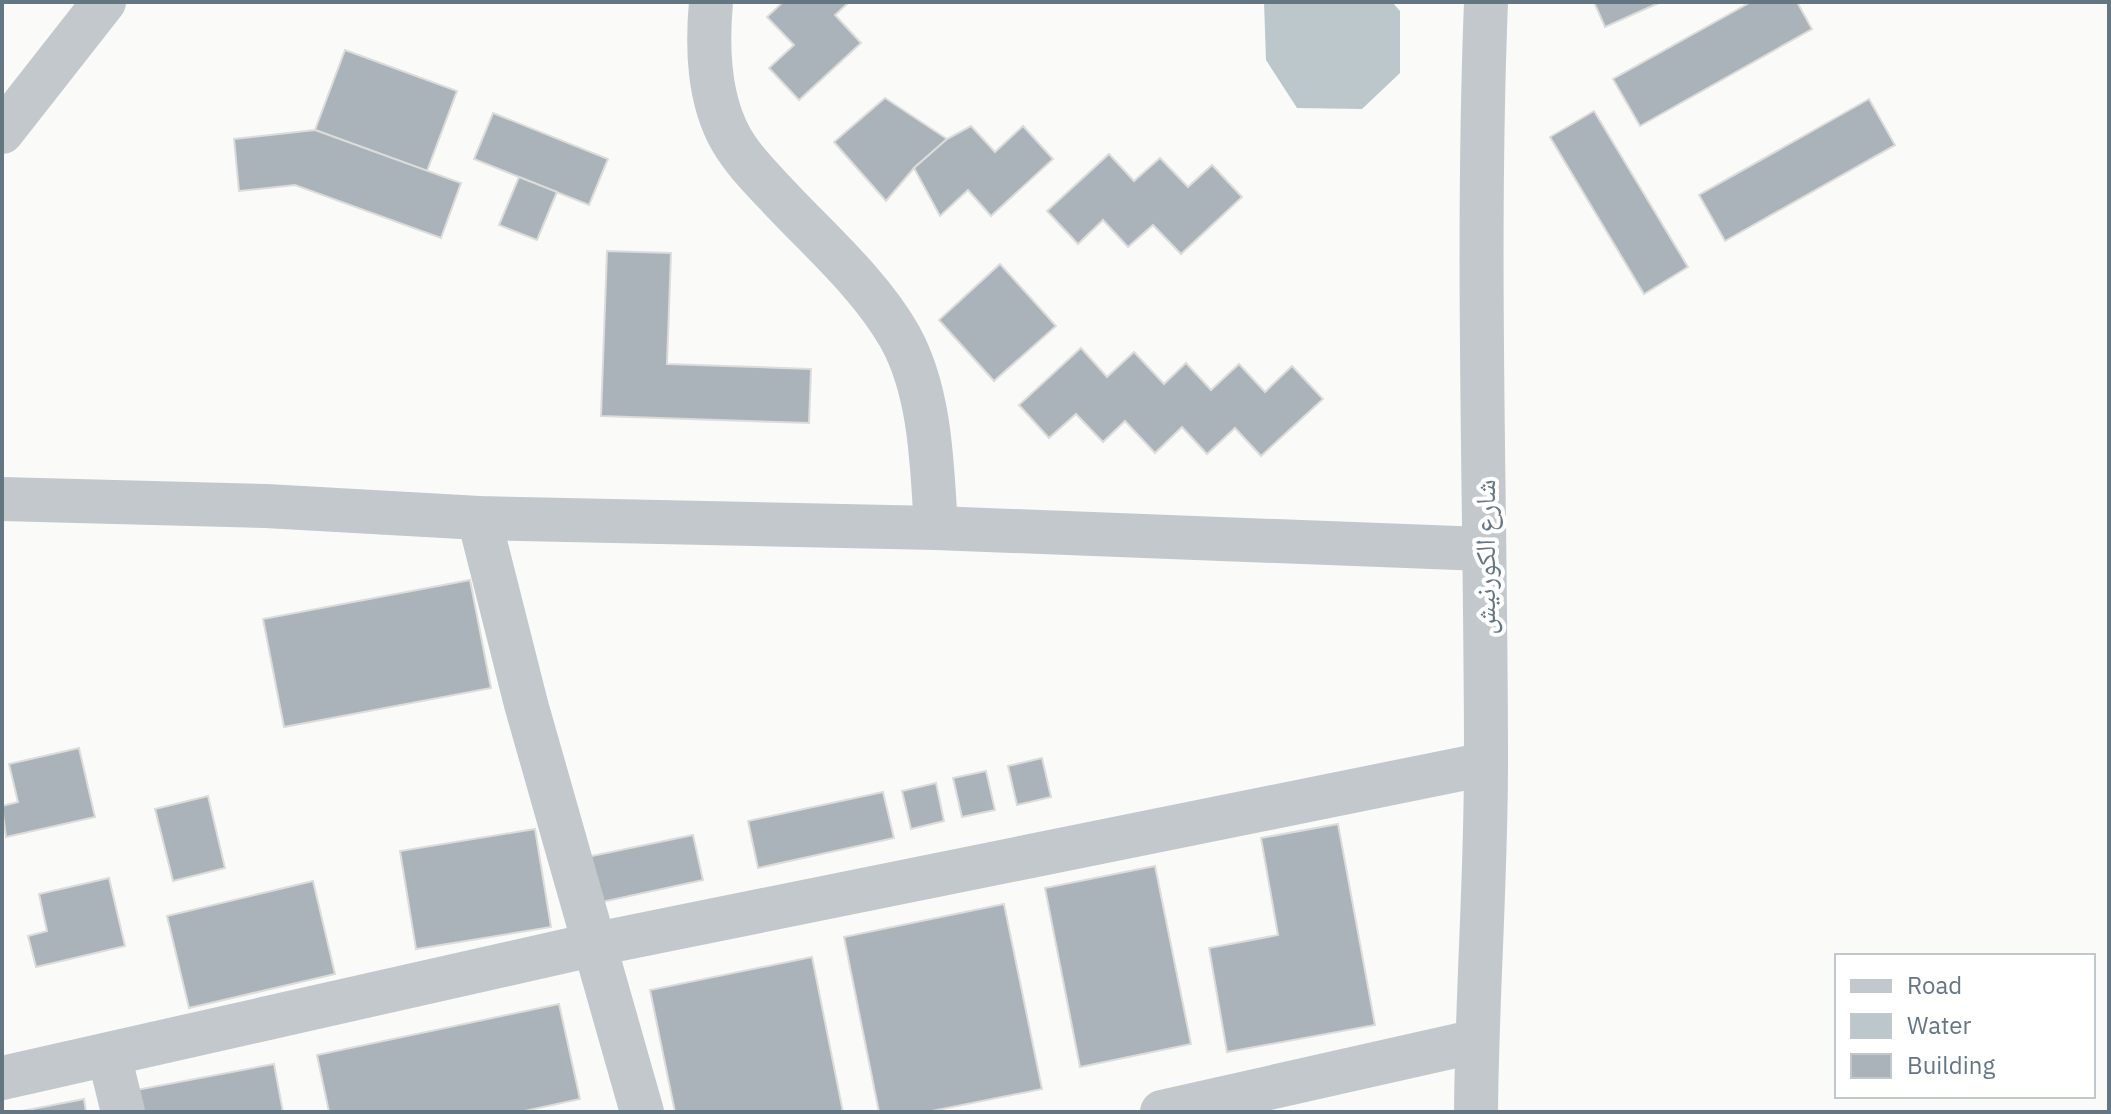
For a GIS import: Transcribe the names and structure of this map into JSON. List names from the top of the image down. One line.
{"streets":{"street":["شارع الكورنيش"]},"legend":["Road","Water","Building"]}
